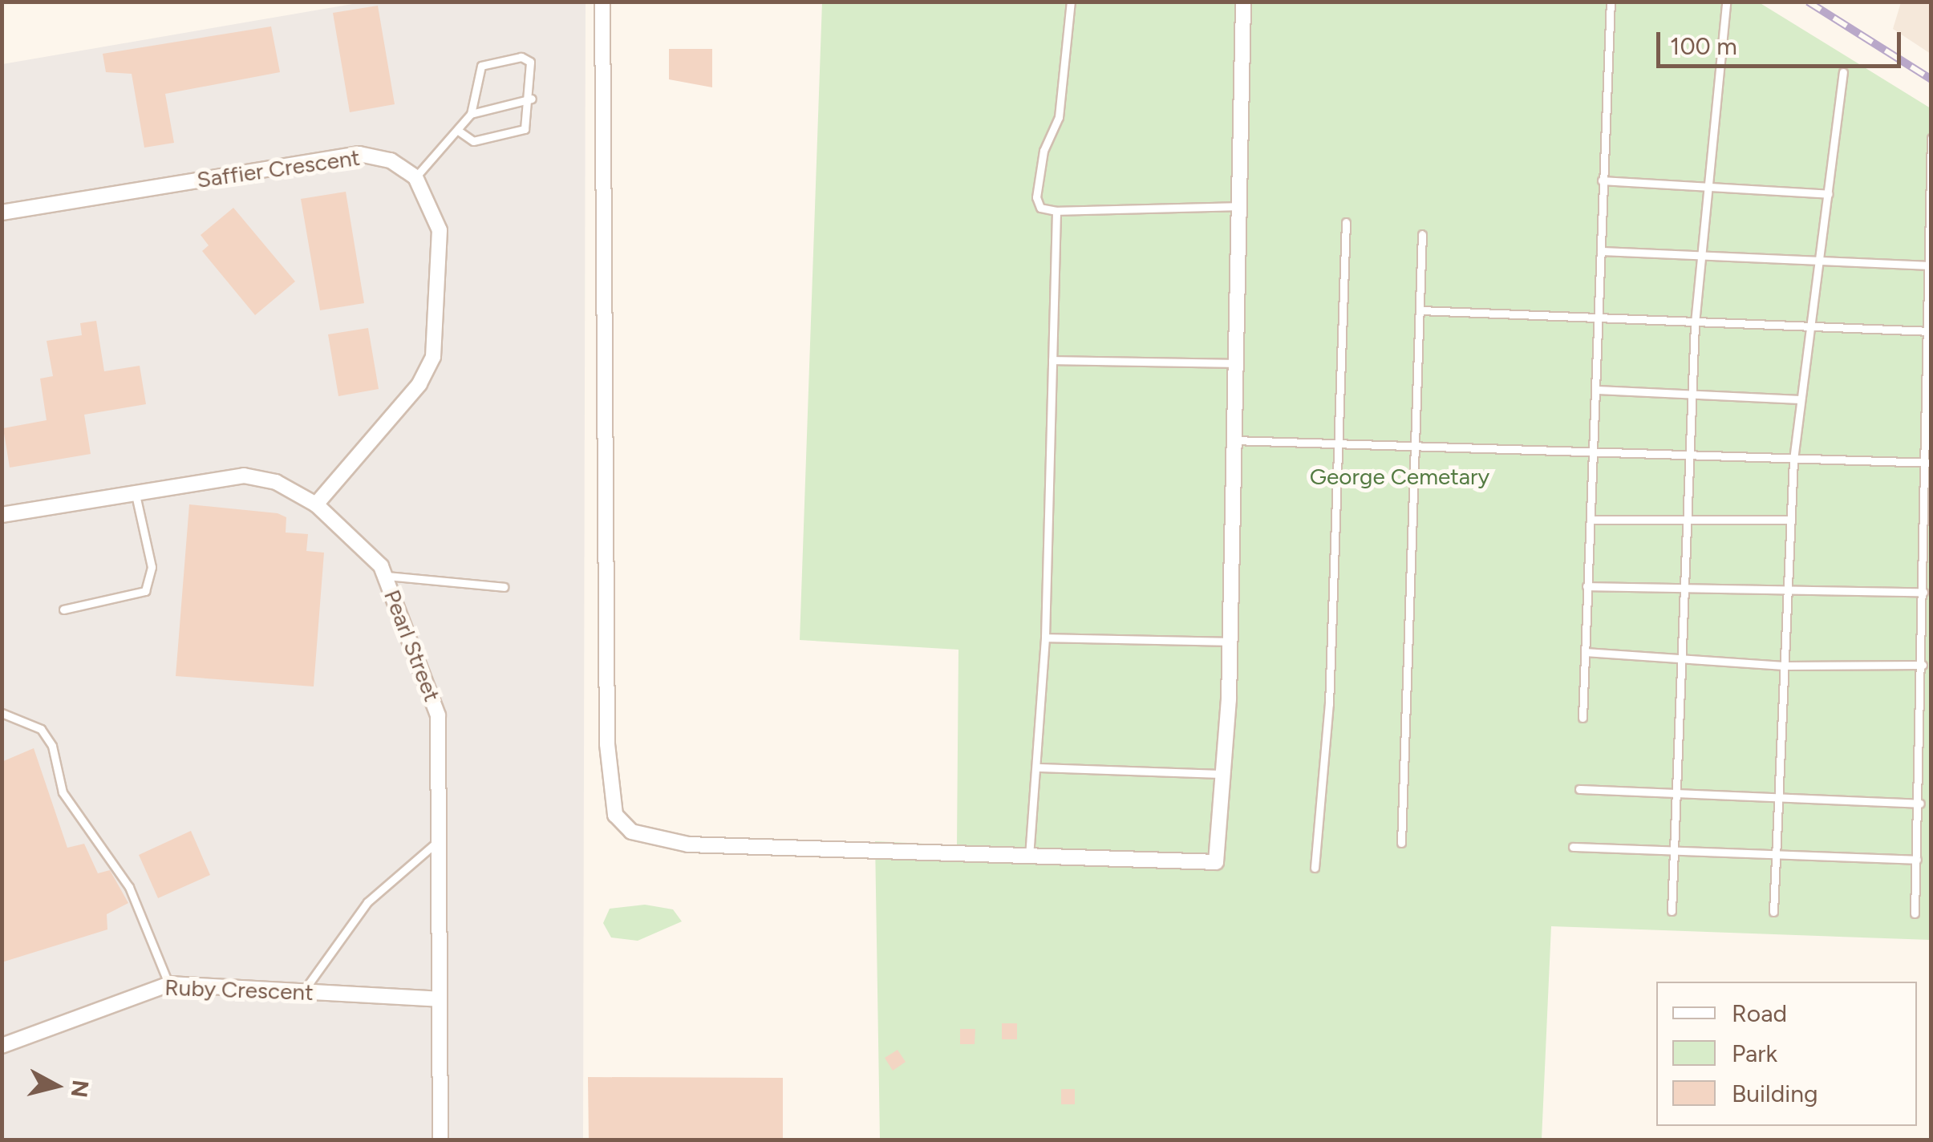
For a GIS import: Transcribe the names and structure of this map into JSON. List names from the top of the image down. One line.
{"streets":{"street":["Saffier Crescent","Pearl Street","Ruby Crescent"]},"crossings":[["Pearl Street","Ruby Crescent"]],"parks":["George Cemetary"],"legend":["Road","Park","Building"],"scale_bar":"100 m","north":"right"}
